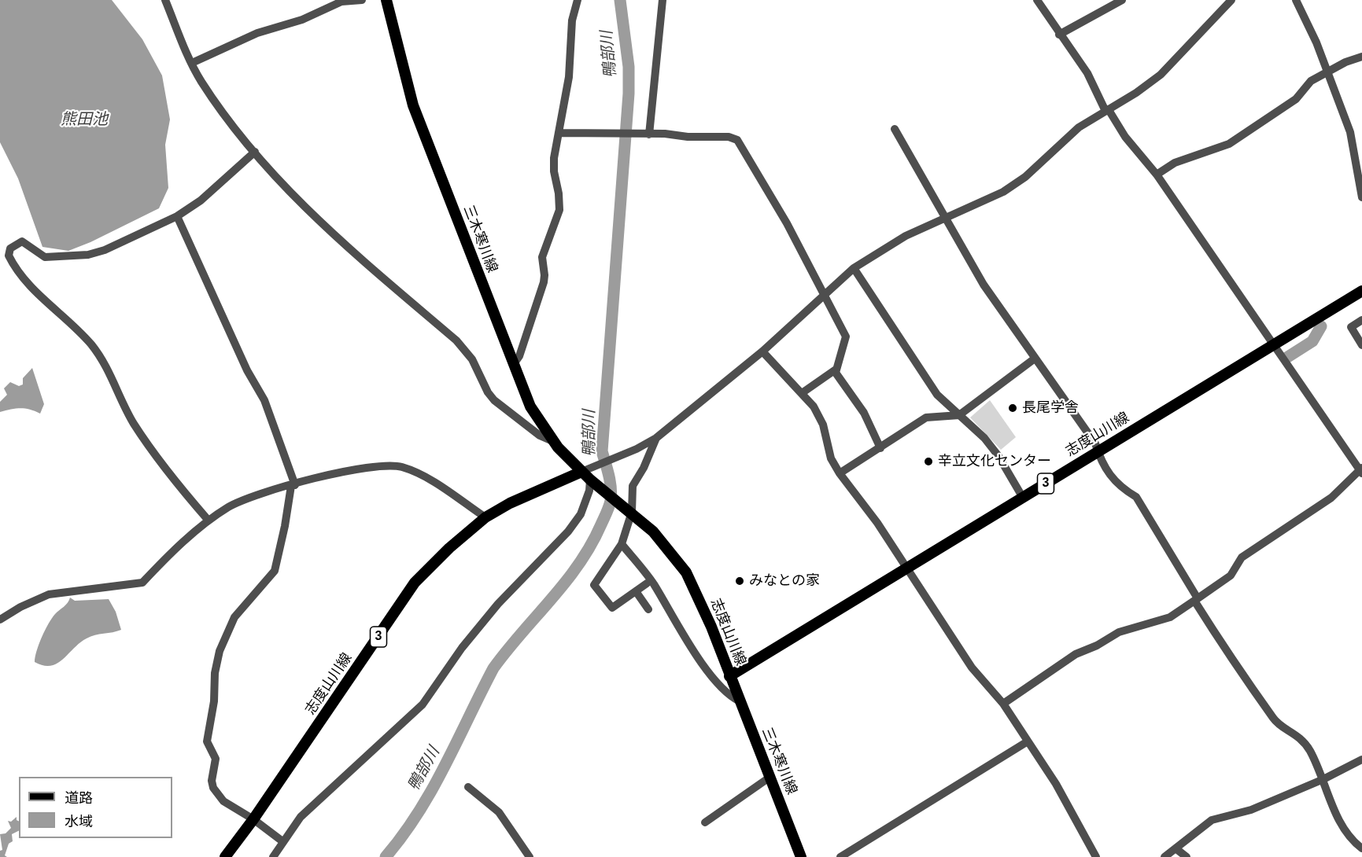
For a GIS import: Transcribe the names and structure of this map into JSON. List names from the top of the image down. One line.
{"streets":{"main road":["三木寒川線","志度山川線","3"]},"crossings":[["三木寒川線","志度山川線"]],"water":["鴨部川","熊田池"],"places":["長尾学舎","辛立文化センター","みなとの家"],"legend":["道路","水域"]}
